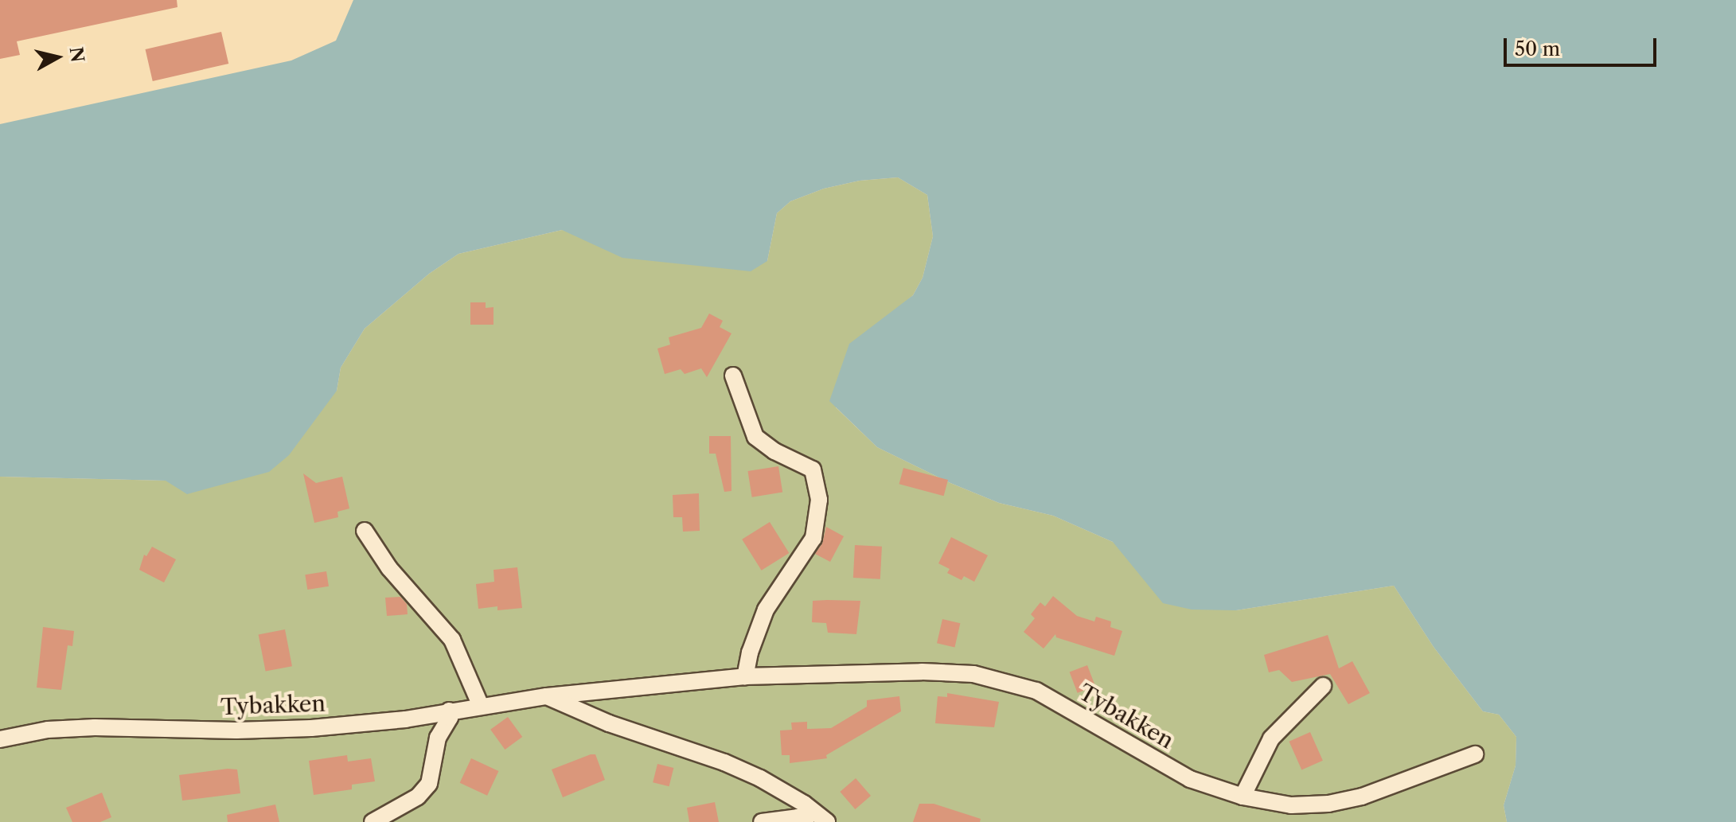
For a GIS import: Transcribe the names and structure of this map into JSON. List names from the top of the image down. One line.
{"streets":{"street":["Tybakken"]},"scale_bar":"50 m","north":"right"}
